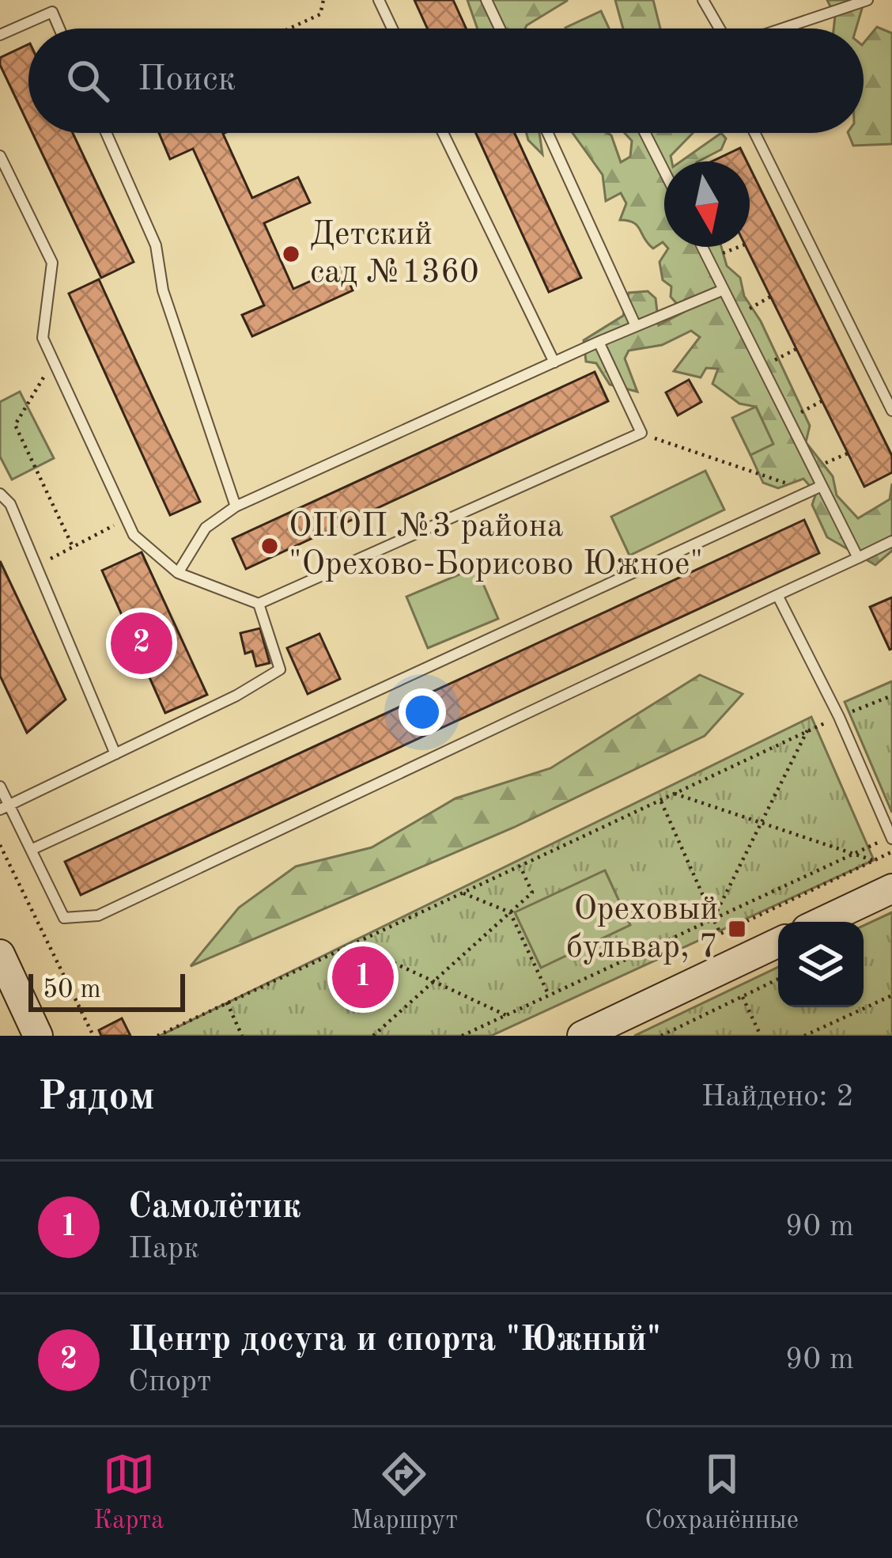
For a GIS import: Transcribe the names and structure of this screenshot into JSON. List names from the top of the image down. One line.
{"places":{"other":["Детский сад №1360","ОПОП №3 района \"Орехово-Борисово Южное\""],"transit":["Ореховый бульвар, 7"]},"scale_bar":"50 m","north":"bottom","page":{"search":"Поиск","pins":["2","1"],"scale":"50 m","heading":["Рядом","Найдено: 2"],"list":[{"mark":"1","name":"Самолётик","note":"Парк","value":"90 m"},{"mark":"2","name":"Центр досуга и спорта \"Южный\"","note":"Спорт","value":"90 m"}],"nav":["Карта","Маршрут","Сохранённые"]}}
